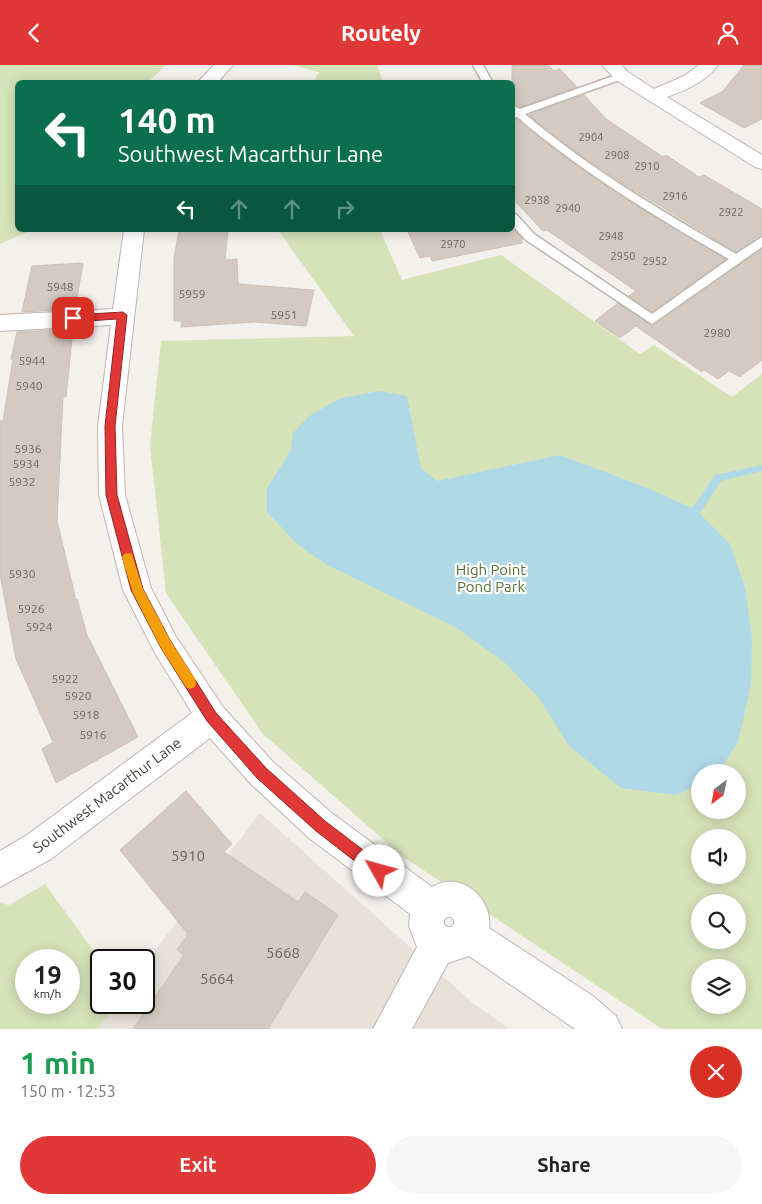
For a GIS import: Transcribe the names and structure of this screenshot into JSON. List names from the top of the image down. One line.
{"streets":{"street":["Southwest Macarthur Lane"]},"parks":["High Point Pond Park"],"house_numbers":["2904","2908","2910","2916","2938","2940","2922","2948","2970","2950","2952","5948","5959","5951","2980","5944","5940","5936","5934","5932","5930","5926","5924","5922","5920","5918","5916","5910","5668","5664"],"north":"bottom left","page":{"header":"Routely","turn":["140 m","Southwest Macarthur Lane"],"speed":"19 km/h","limit":"30","heading":["1 min","150 m · 12:53"],"buttons":["Exit","Share"]}}
